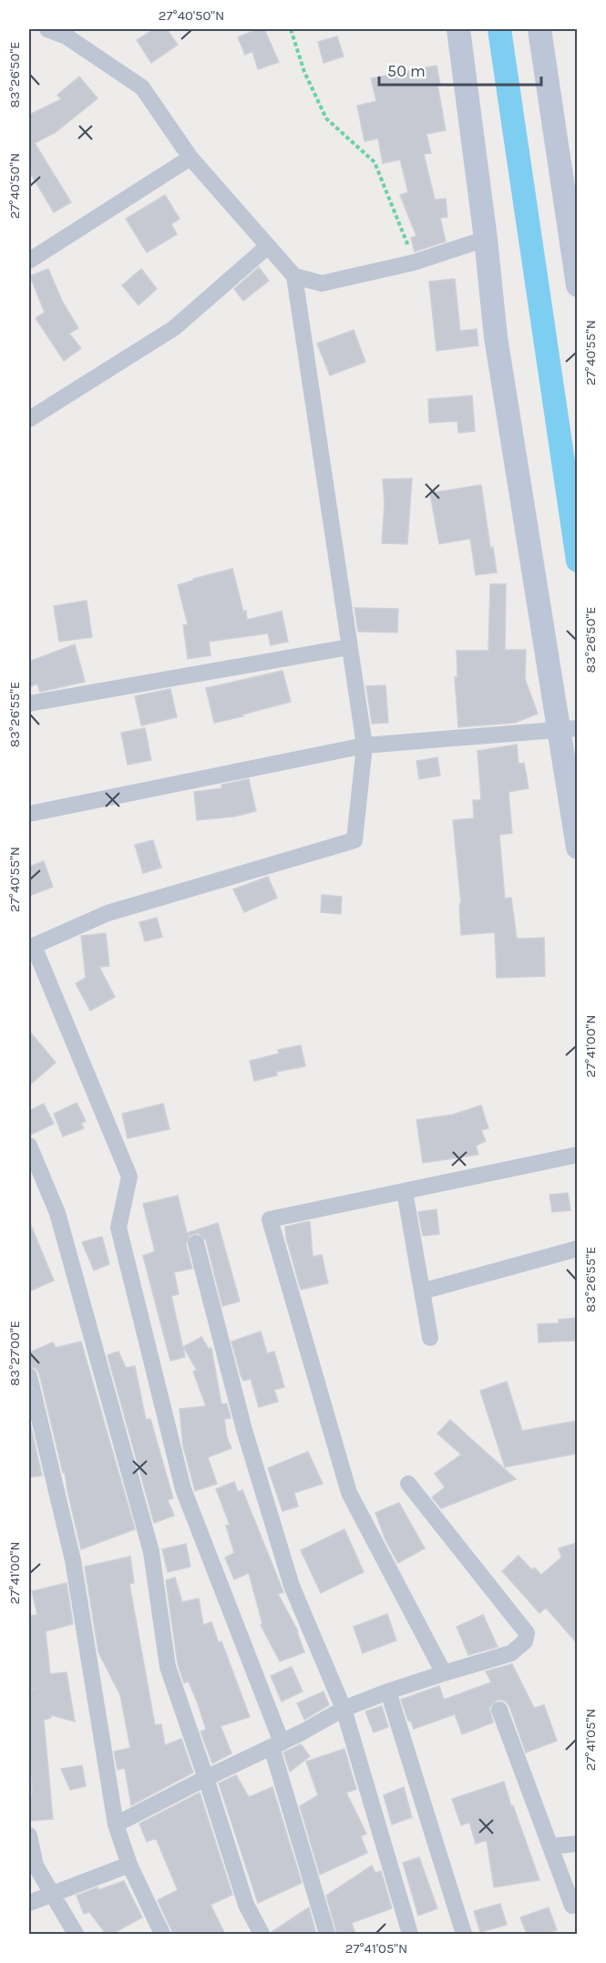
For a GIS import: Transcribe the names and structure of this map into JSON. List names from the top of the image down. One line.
{"scale_bar":"50 m","coordinates":["27°40'50\"N","83°26'50\"E","27°40'55\"N","83°26'55\"E","27°41'00\"N","83°27'00\"E","27°41'05\"N"]}
